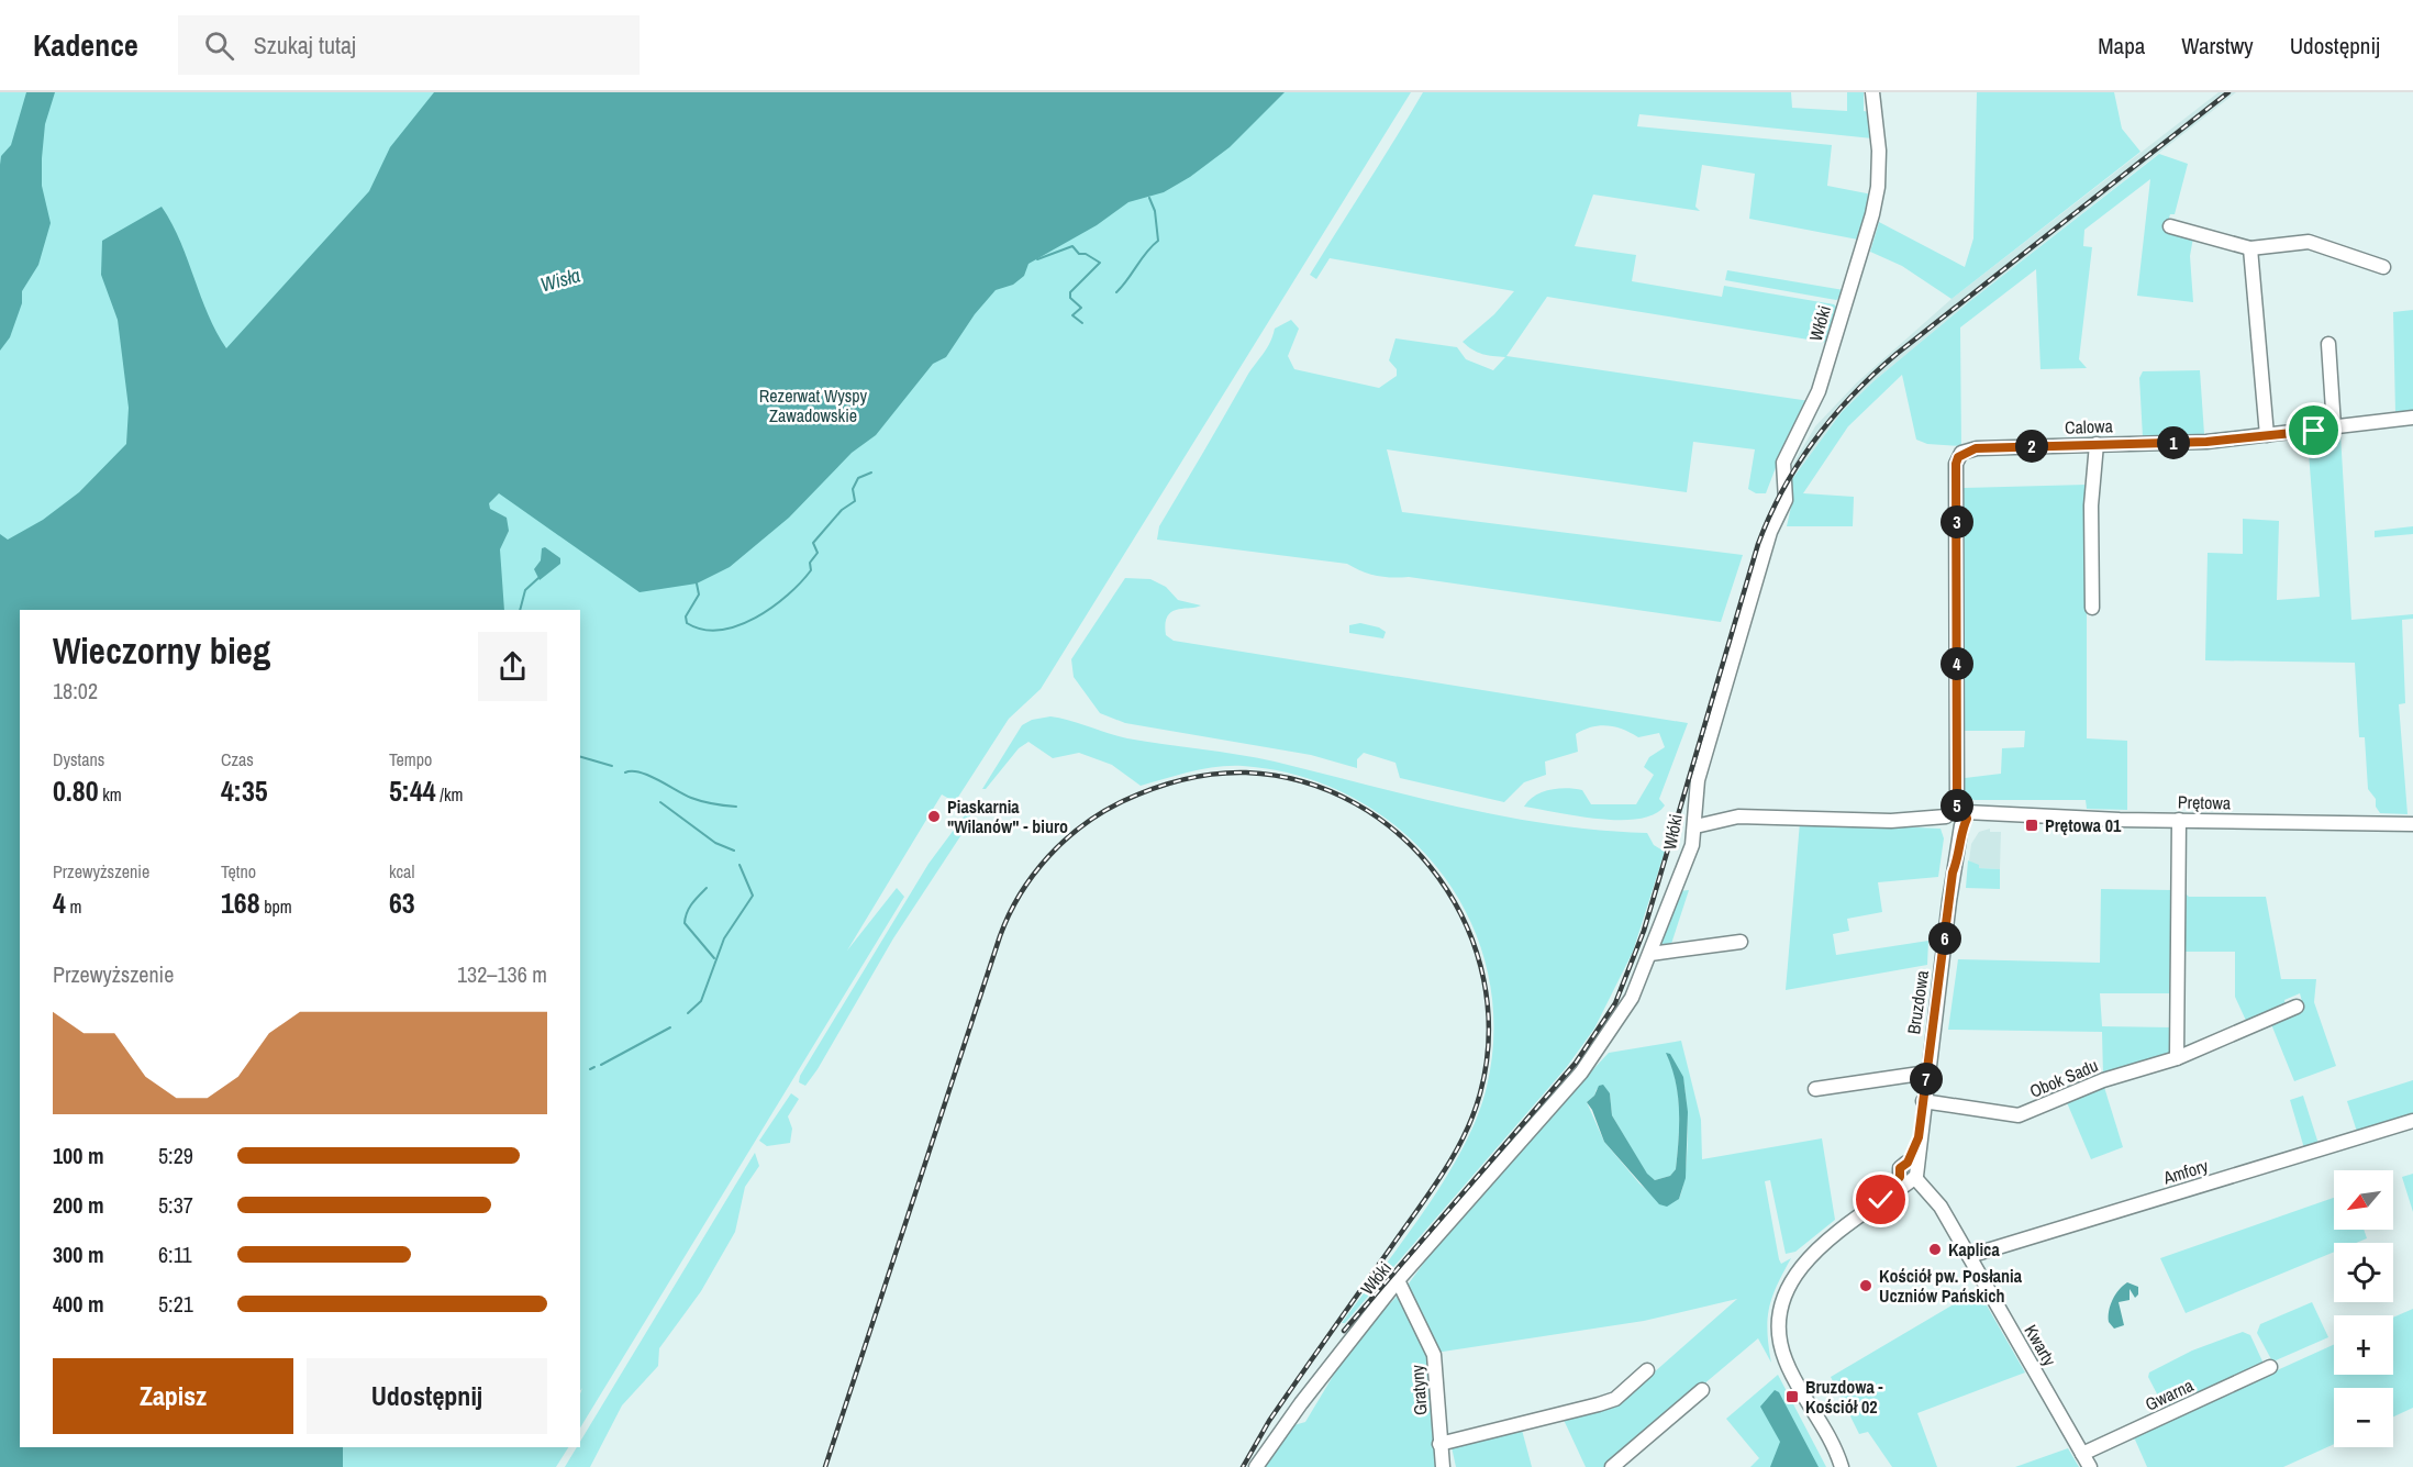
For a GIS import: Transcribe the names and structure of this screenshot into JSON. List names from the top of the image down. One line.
{"streets":{"street":["Włóki","Calowa","Prętowa","Bruzdowa","Obok Sadu","Amfory","Kwarty","Gratyny","Gwarna"]},"crossings":[["Włóki","Prętowa"],["Włóki","Gratyny"],["Calowa","Prętowa"],["Calowa","Bruzdowa"],["Prętowa","Bruzdowa"],["Bruzdowa","Obok Sadu"],["Bruzdowa","Kwarty"],["Amfory","Kwarty"],["Kwarty","Gwarna"]],"water":["Wisła"],"parks":["Rezerwat Wyspy Zawadowskie"],"places":{"other":["Piaskarnia \"Wilanów\" - biuro","Kaplica","Kościół pw. Posłania Uczniów Pańskich"],"transit":["Prętowa 01","Bruzdowa - Kościół 02"]},"north":"bottom left","page":{"header":"Kadence","search":"Szukaj tutaj","nav":["Mapa","Warstwy","Udostępnij"],"pins":["1","2","3","4","5","6","7"],"heading":["Wieczorny bieg","18:02"],"stats":[["Dystans","0.80 km"],["Czas","4:35"],["Tempo","5:44 /km"],["Przewyższenie","4 m"],["Tętno","168 bpm"],["kcal","63"]],"chart":["Przewyższenie","132–136 m"],"list":[{"name":"100 m","note":"5:29"},{"name":"200 m","note":"5:37"},{"name":"300 m","note":"6:11"},{"name":"400 m","note":"5:21"}],"map_buttons":["+","−"],"buttons":["Zapisz","Udostępnij"]}}
